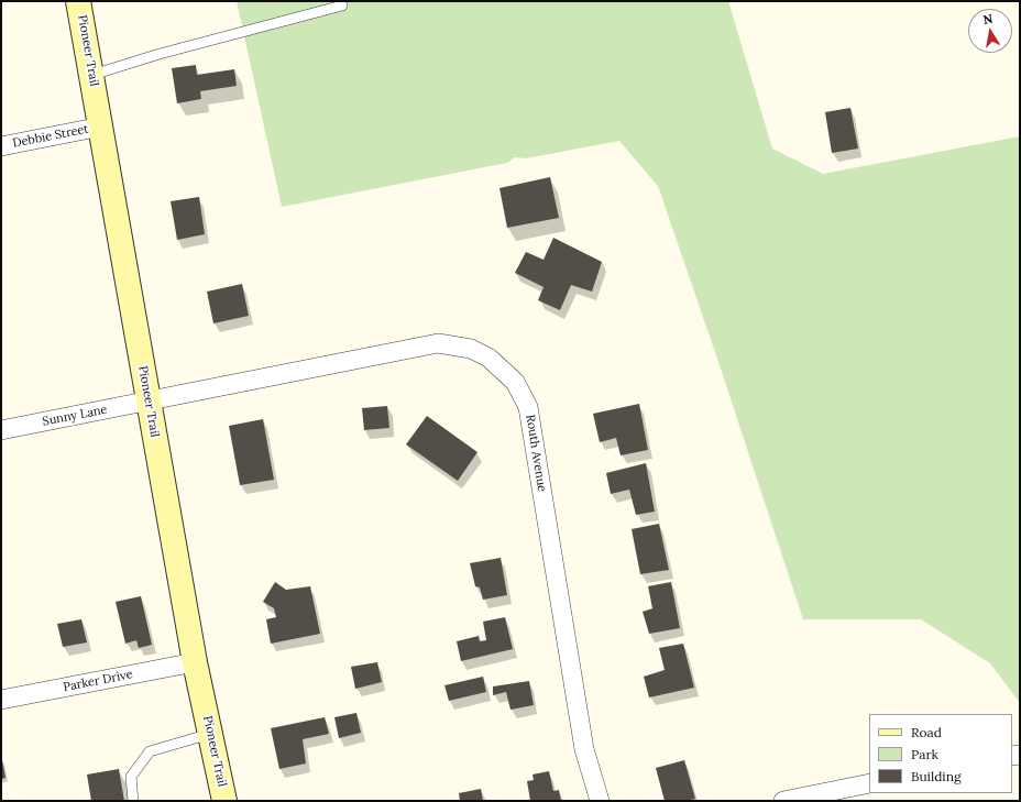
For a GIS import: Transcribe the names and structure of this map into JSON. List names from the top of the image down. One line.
{"streets":{"street":["Pioneer Trail","Debbie Street","Sunny Lane","Routh Avenue","Parker Drive"]},"crossings":[["Pioneer Trail","Debbie Street"],["Pioneer Trail","Sunny Lane"],["Pioneer Trail","Routh Avenue"],["Pioneer Trail","Parker Drive"],["Sunny Lane","Routh Avenue"]],"legend":["Road","Park","Building"],"north":"top"}
